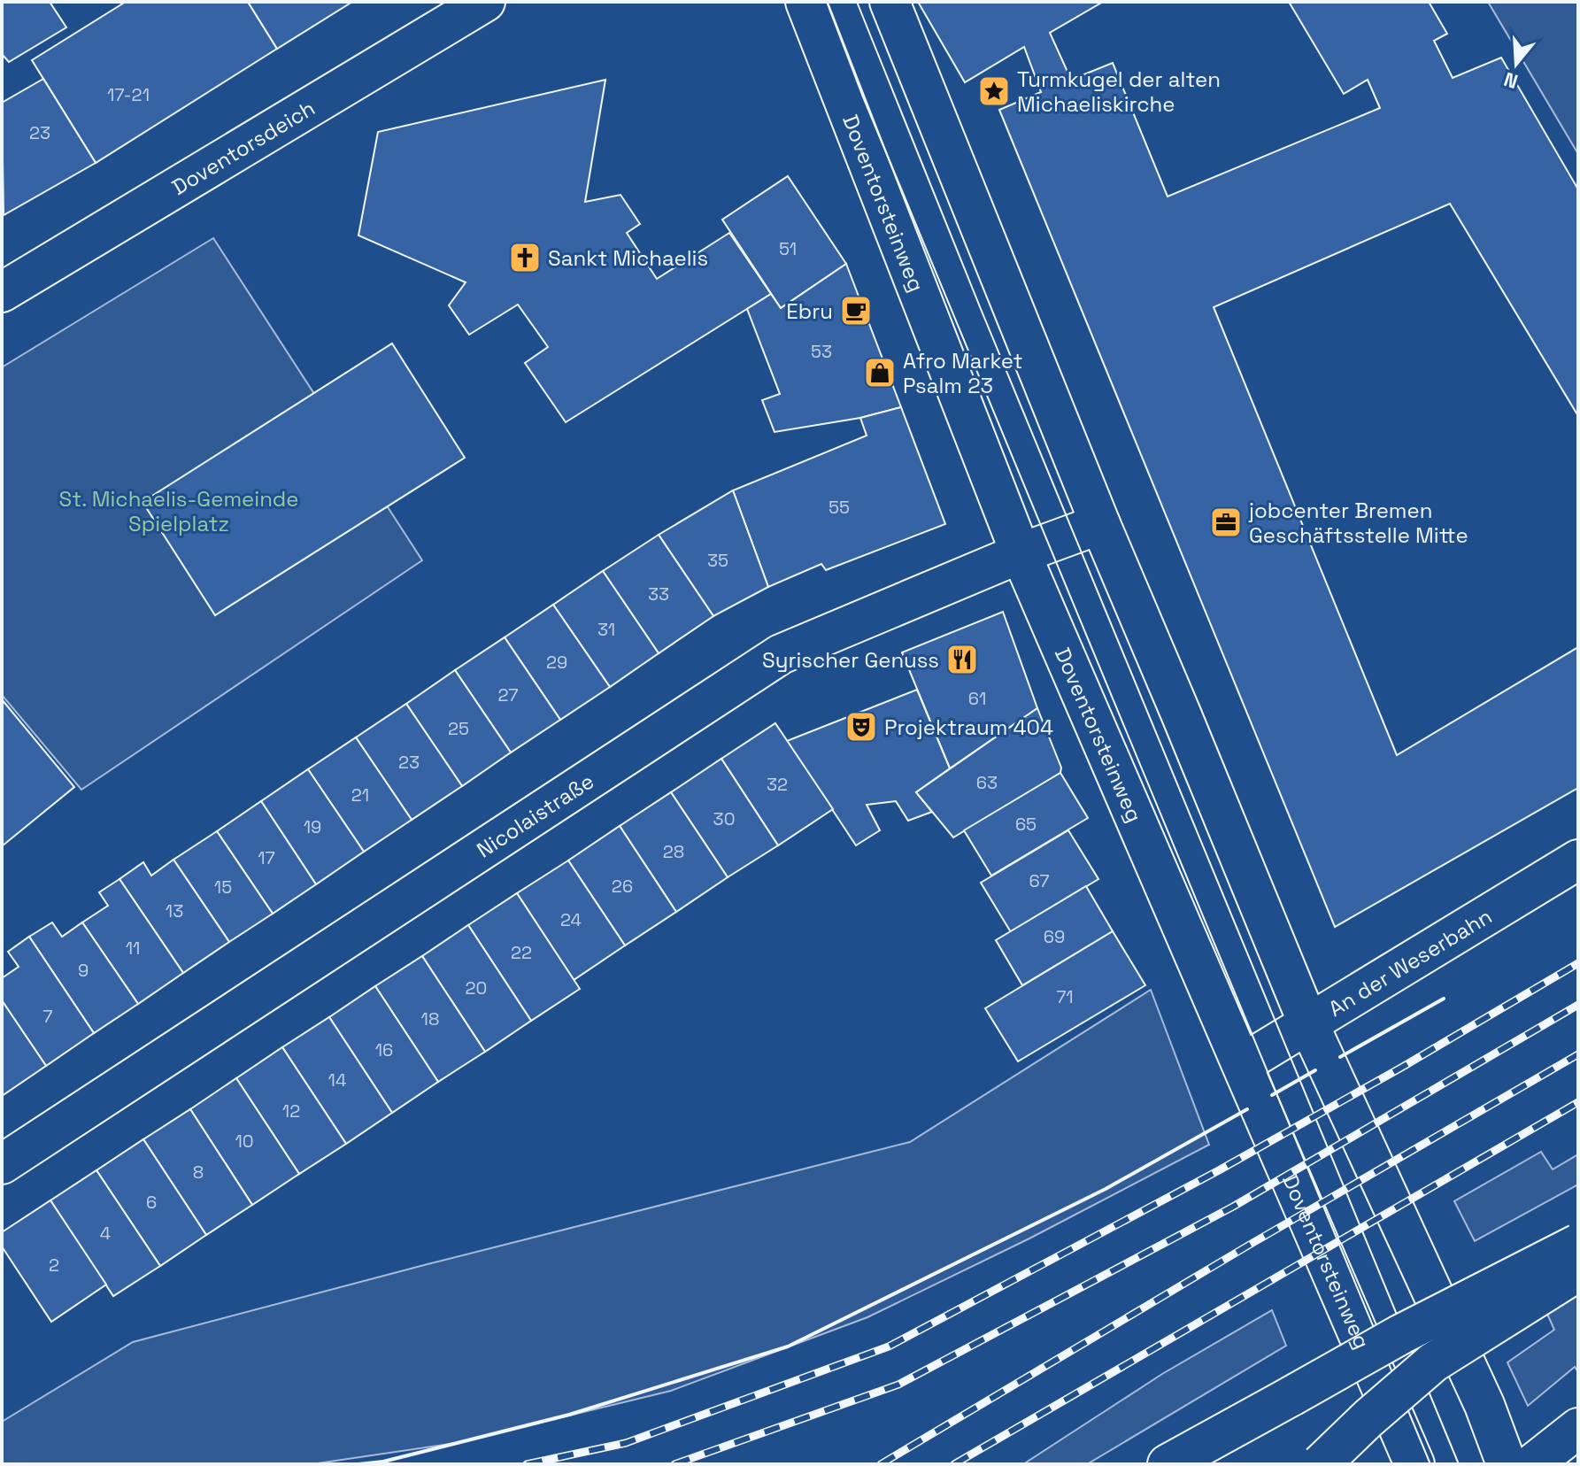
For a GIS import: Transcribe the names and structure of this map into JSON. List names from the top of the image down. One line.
{"streets":{"main road":["Doventorsdeich","Doventorsteinweg","Nicolaistraße","An der Weserbahn"]},"crossings":[["Doventorsteinweg","Nicolaistraße"],["Doventorsteinweg","An der Weserbahn"]],"parks":["St. Michaelis-Gemeinde Spielplatz"],"places":{"place":["Turmkugel der alten Michaeliskirche"],"church":["Sankt Michaelis"],"cafe":["Ebru"],"shop":["Afro Market Psalm 23"],"office":["jobcenter Bremen Geschäftsstelle Mitte"],"restaurant":["Syrischer Genuss"],"theatre":["Projektraum 404"]},"house_numbers":["17-21","23","51","53","55","35","33","31","29","27","61","25","23","63","32","21","30","65","19","28","17","67","26","15","13","24","69","11","22","9","20","71","7","18","16","14","12","10","8","6","4","2"],"north":"bottom"}
